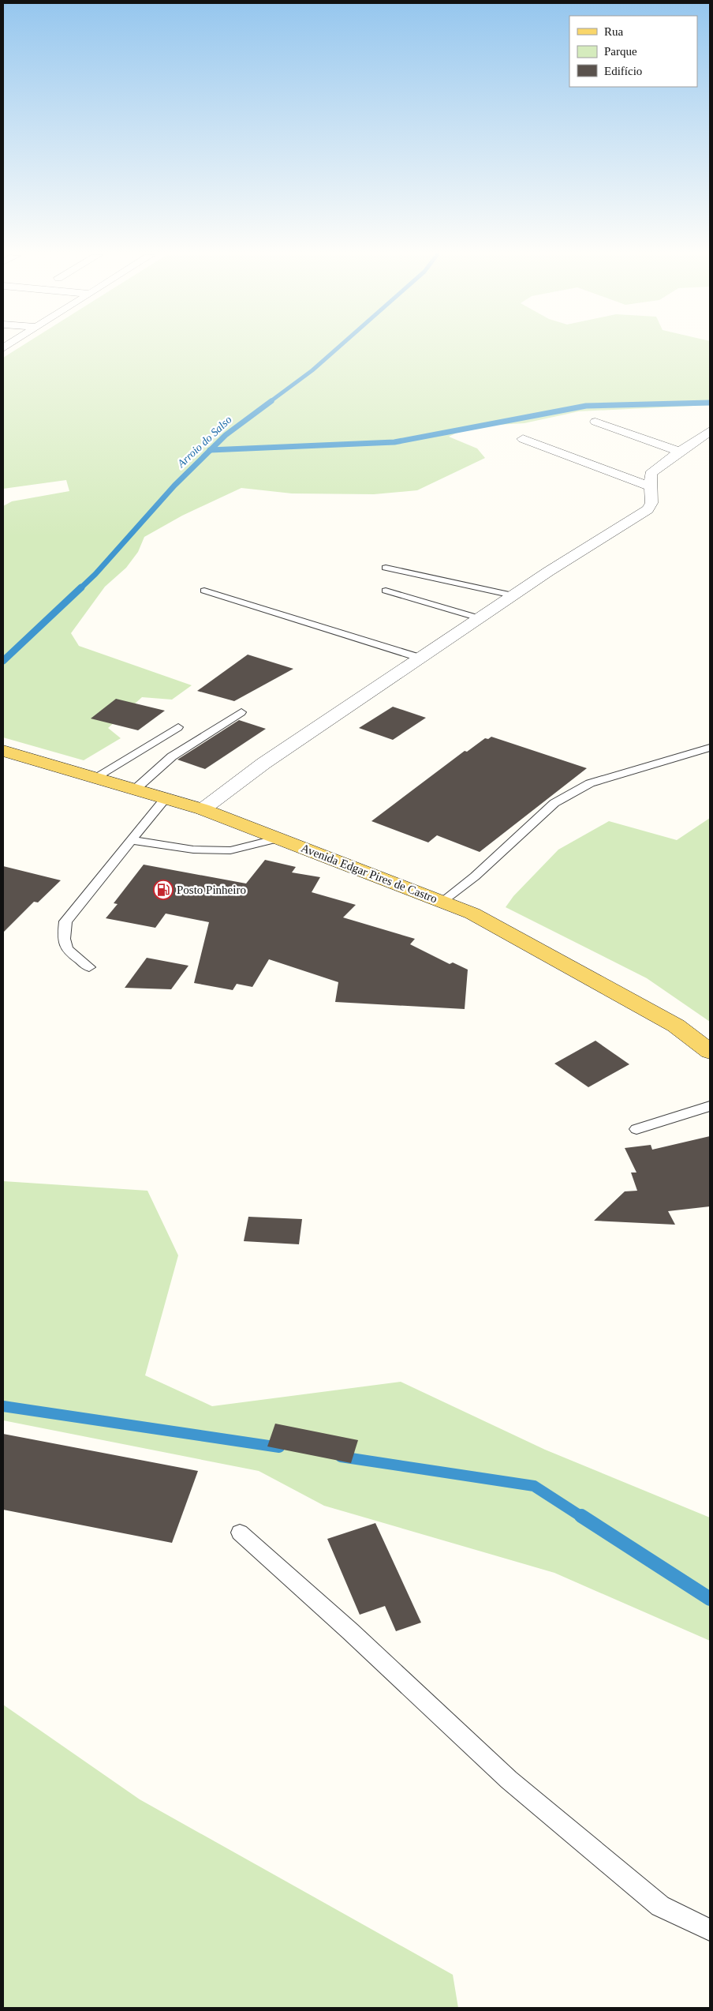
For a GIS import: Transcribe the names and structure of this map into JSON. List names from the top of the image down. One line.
{"streets":{"main road":["Avenida Edgar Pires de Castro"]},"water":["Arroio do Salso"],"places":{"fuel station":["Posto Pinheiro"]},"legend":["Rua","Parque","Edifício"]}
